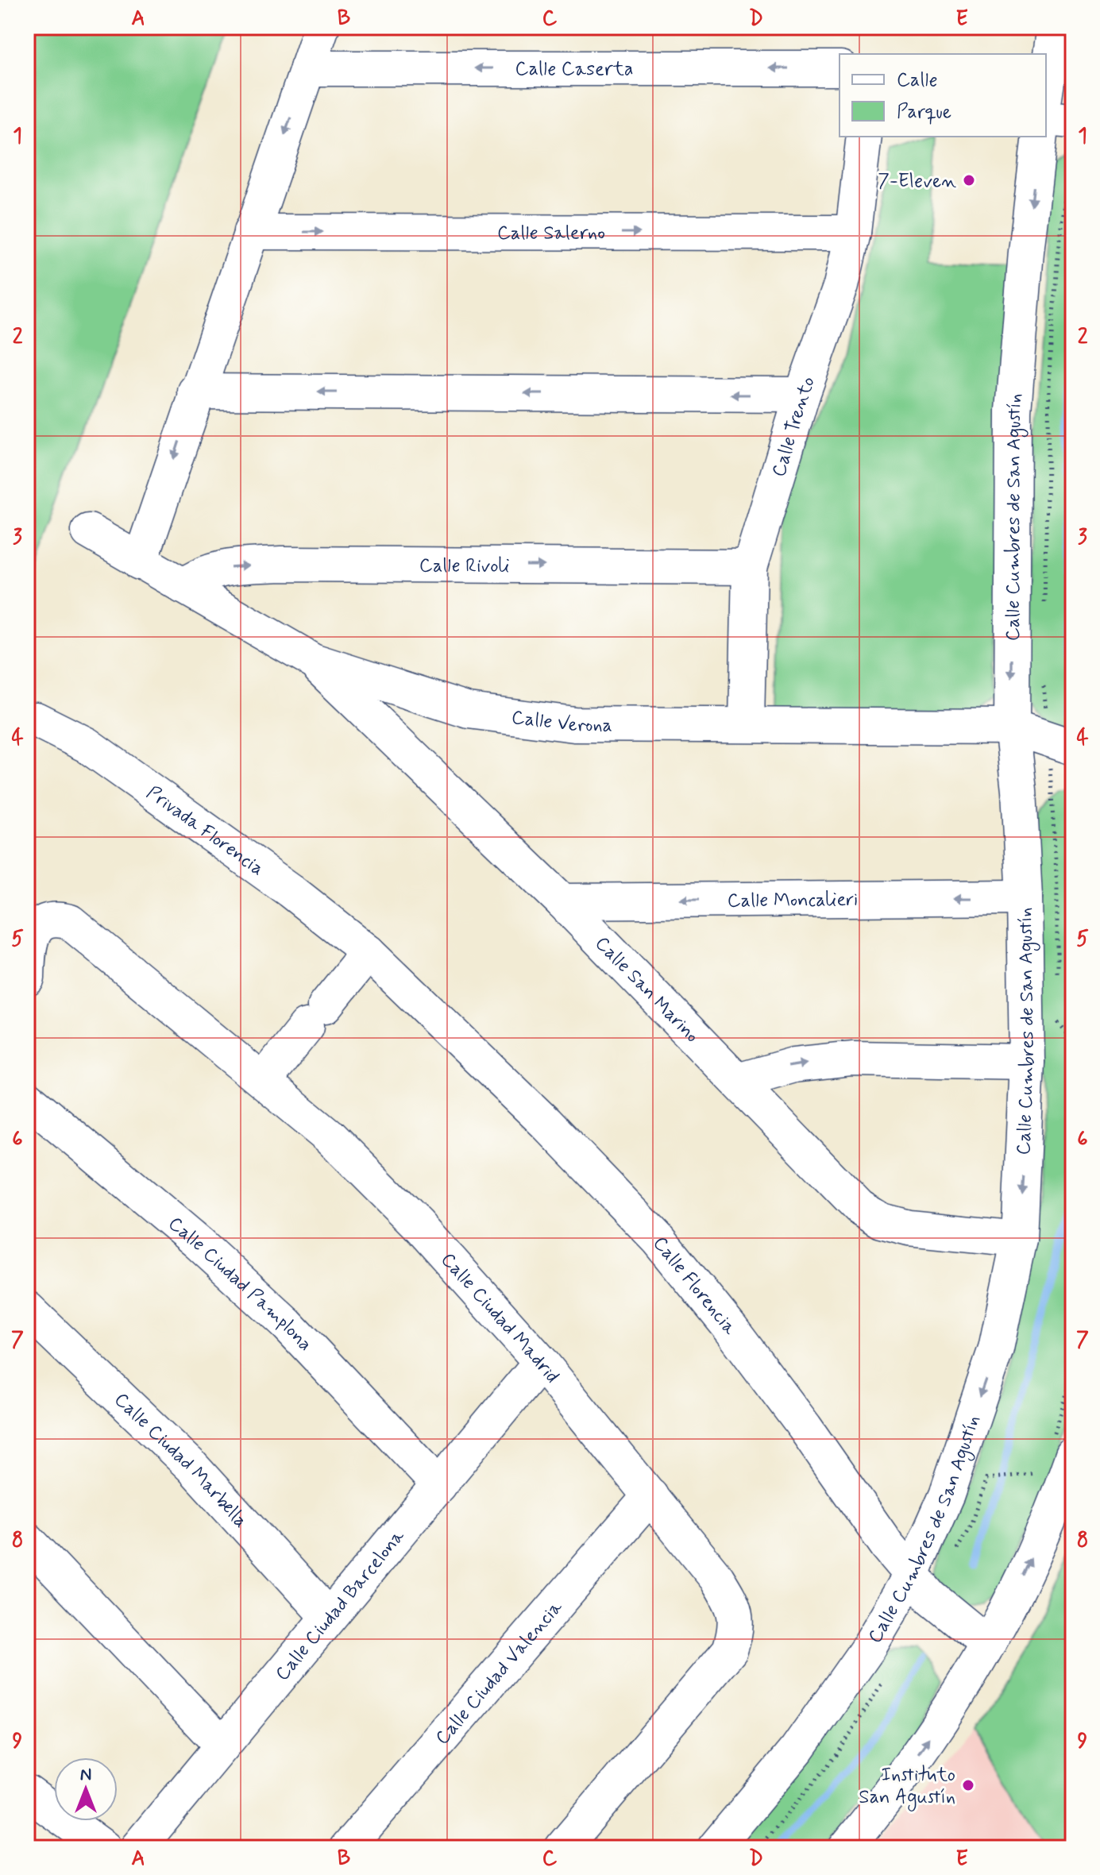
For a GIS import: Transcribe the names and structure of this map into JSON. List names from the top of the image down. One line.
{"streets":{"street":["Calle Caserta","Calle Salerno","Calle Trento","Calle Cumbres de San Agustín","Calle Rivoli","Calle Verona","Privada Florencia","Calle Moncalieri","Calle San Marino","Calle Ciudad Pamplona","Calle Florencia","Calle Ciudad Madrid","Calle Ciudad Marbella","Calle Ciudad Barcelona","Calle Ciudad Valencia"]},"crossings":[["Calle Salerno","Calle Trento"],["Calle Trento","Calle Rivoli"],["Calle Trento","Calle Verona"],["Calle Cumbres de San Agustín","Calle Verona"],["Calle Cumbres de San Agustín","Calle Moncalieri"],["Calle Cumbres de San Agustín","Calle San Marino"],["Calle Cumbres de San Agustín","Calle Florencia"],["Calle Rivoli","Calle Verona"],["Calle Verona","Calle San Marino"],["Privada Florencia","Calle Florencia"],["Calle Moncalieri","Calle San Marino"],["Calle Ciudad Pamplona","Calle Ciudad Barcelona"],["Calle Ciudad Madrid","Calle Ciudad Barcelona"],["Calle Ciudad Madrid","Calle Ciudad Valencia"],["Calle Ciudad Marbella","Calle Ciudad Barcelona"]],"one_way":["Calle Caserta","Calle Cumbres de San Agustín"],"places":["7-Eleven","Instituto San Agustín"],"legend":["Calle","Parque"],"north":"top","grid":{"columns":["A","B","C","D","E"],"rows":["1","2","3","4","5","6","7","8","9"]}}
